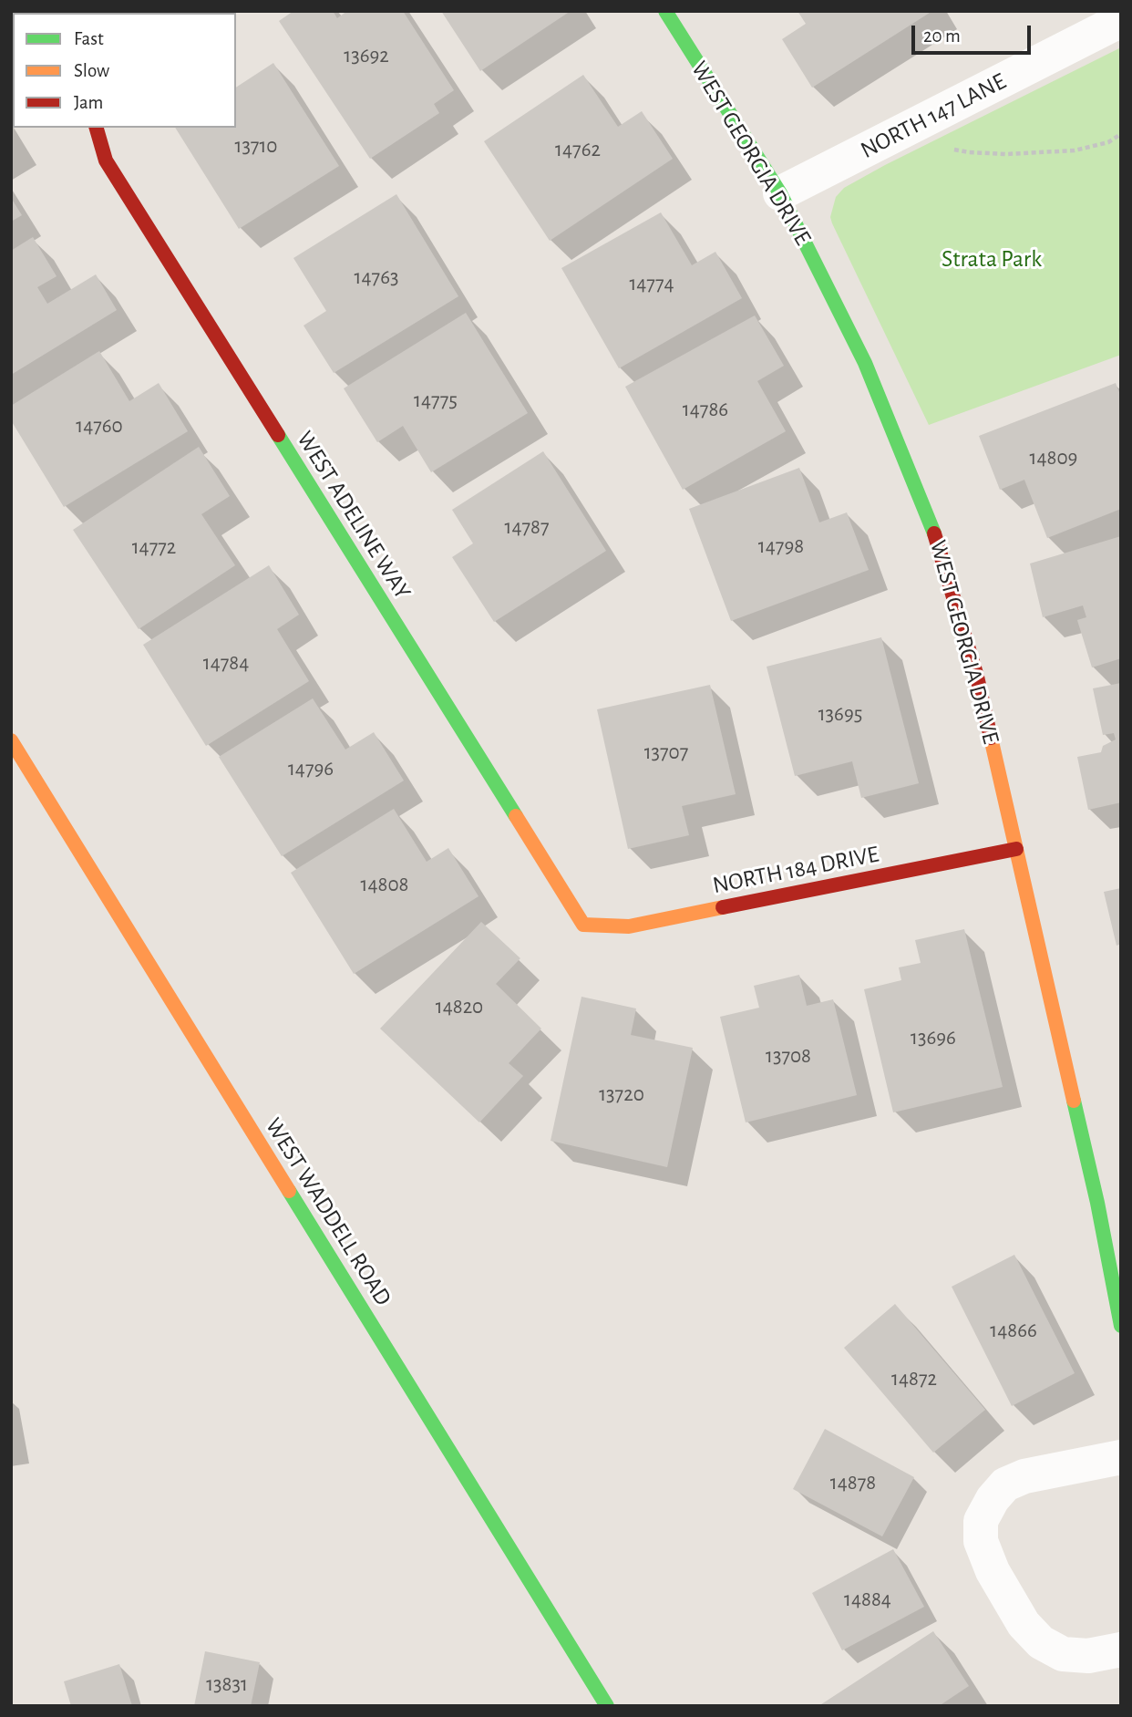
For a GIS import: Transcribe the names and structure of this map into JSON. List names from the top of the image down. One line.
{"streets":{"street":["NORTH 147 LANE","WEST GEORGIA DRIVE","WEST ADELINE WAY","NORTH 184 DRIVE","WEST WADDELL ROAD"]},"crossings":[["NORTH 147 LANE","WEST GEORGIA DRIVE"],["WEST GEORGIA DRIVE","NORTH 184 DRIVE"],["WEST ADELINE WAY","NORTH 184 DRIVE"]],"parks":["Strata Park"],"house_numbers":["13692","13710","14762","14763","14774","14775","14786","14760","14809","14787","14798","14772","14784","13695","13707","14796","14808","14820","13696","13708","13720","14866","14872","14878","14884","13831"],"legend":["Fast","Slow","Jam"],"scale_bar":"20 m"}
